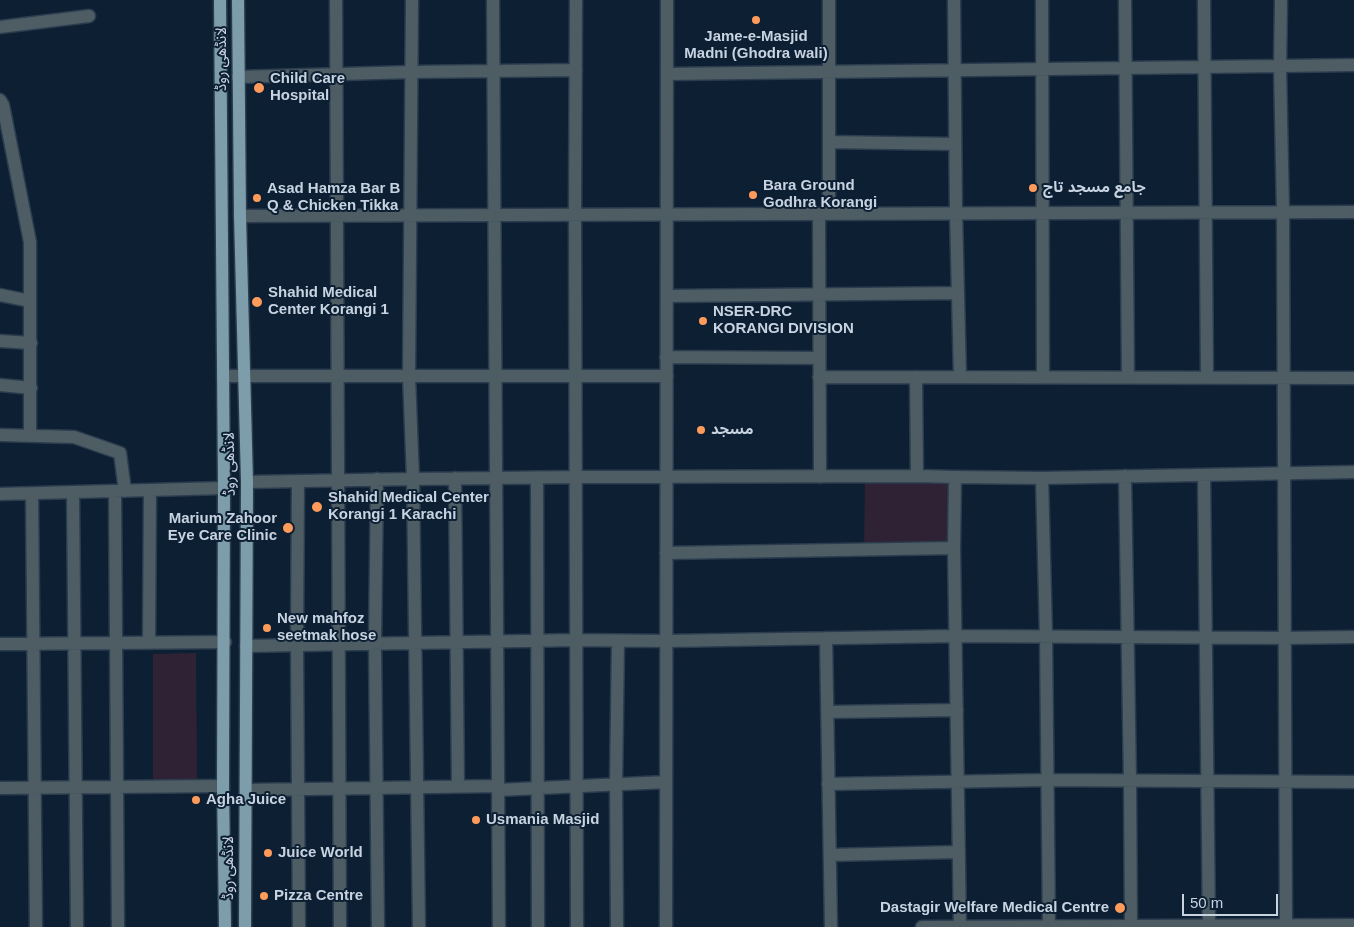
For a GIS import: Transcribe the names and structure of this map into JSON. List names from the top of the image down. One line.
{"streets":{"main road":["لانڈھی روڈ"]},"places":["Jame-e-Masjid Madni (Ghodra wali)","Child Care Hospital","جامع مسجد تاج","Bara Ground Godhra Korangi","Asad Hamza Bar B Q & Chicken Tikka","Shahid Medical Center Korangi 1","NSER-DRC KORANGI DIVISION","مسجد","Shahid Medical Center Korangi 1 Karachi","Marium Zahoor Eye Care Clinic","New mahfoz seetmak hose","Agha Juice","Usmania Masjid","Juice World","Pizza Centre","Dastagir Welfare Medical Centre"],"scale_bar":"50 m"}
